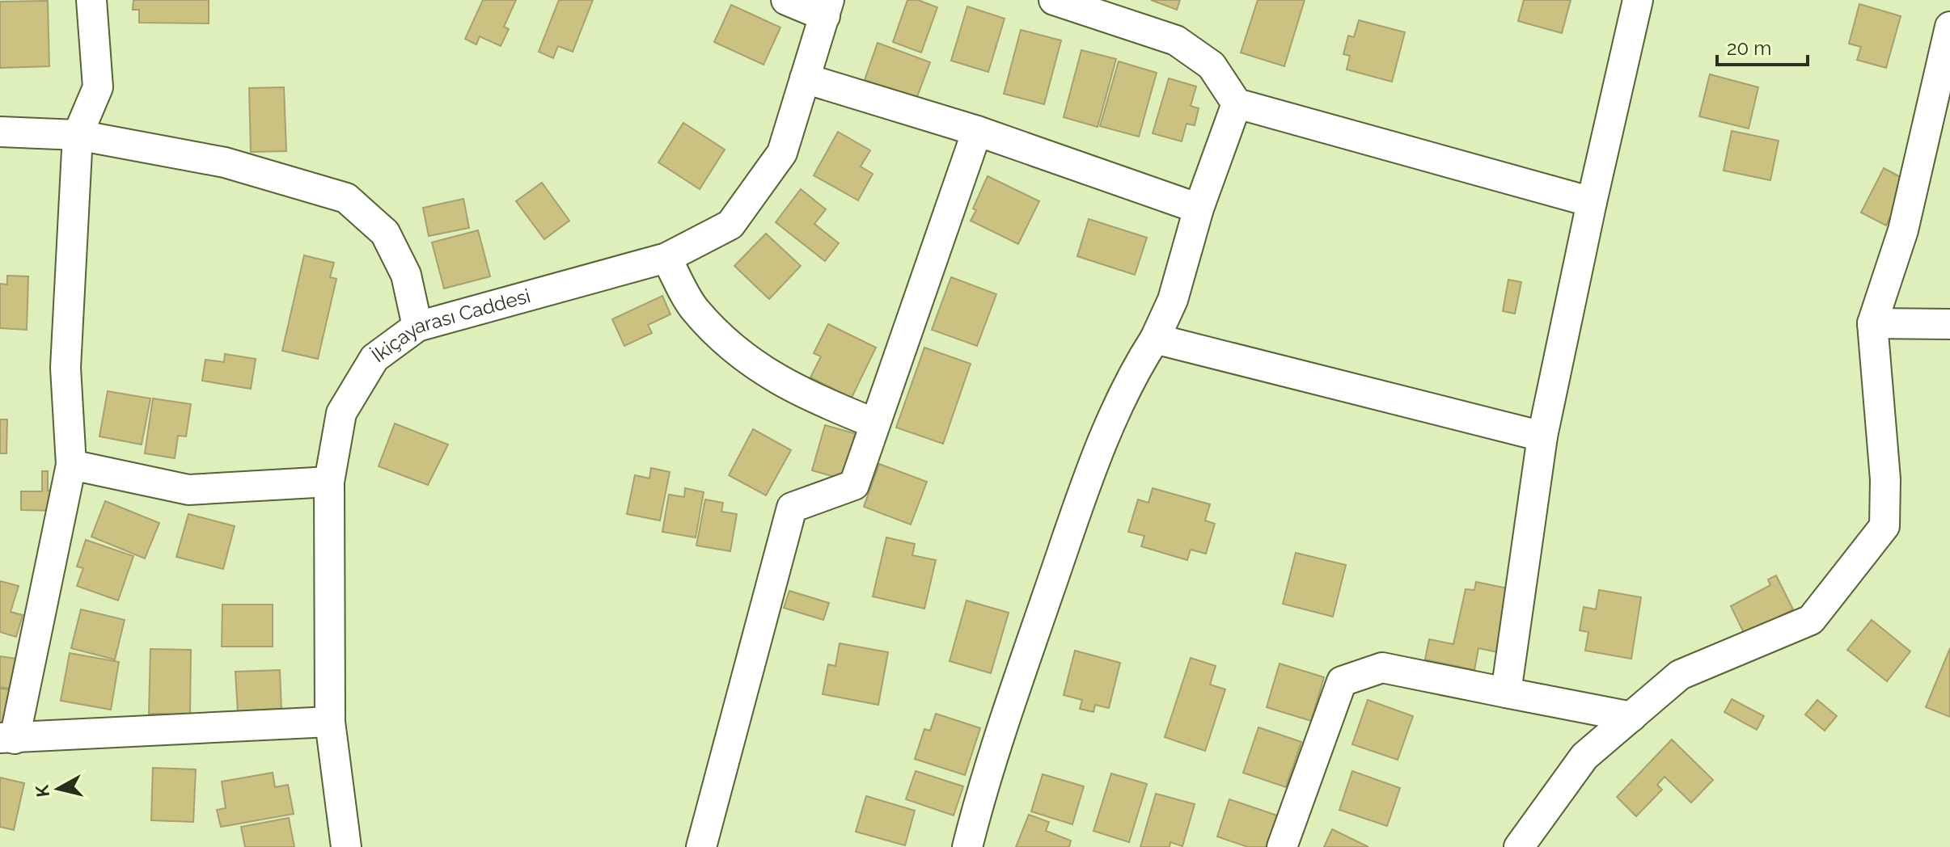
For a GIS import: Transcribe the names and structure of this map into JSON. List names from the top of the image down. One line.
{"streets":{"street":["İkiçayarası Caddesi"]},"scale_bar":"20 m","north":"left"}
